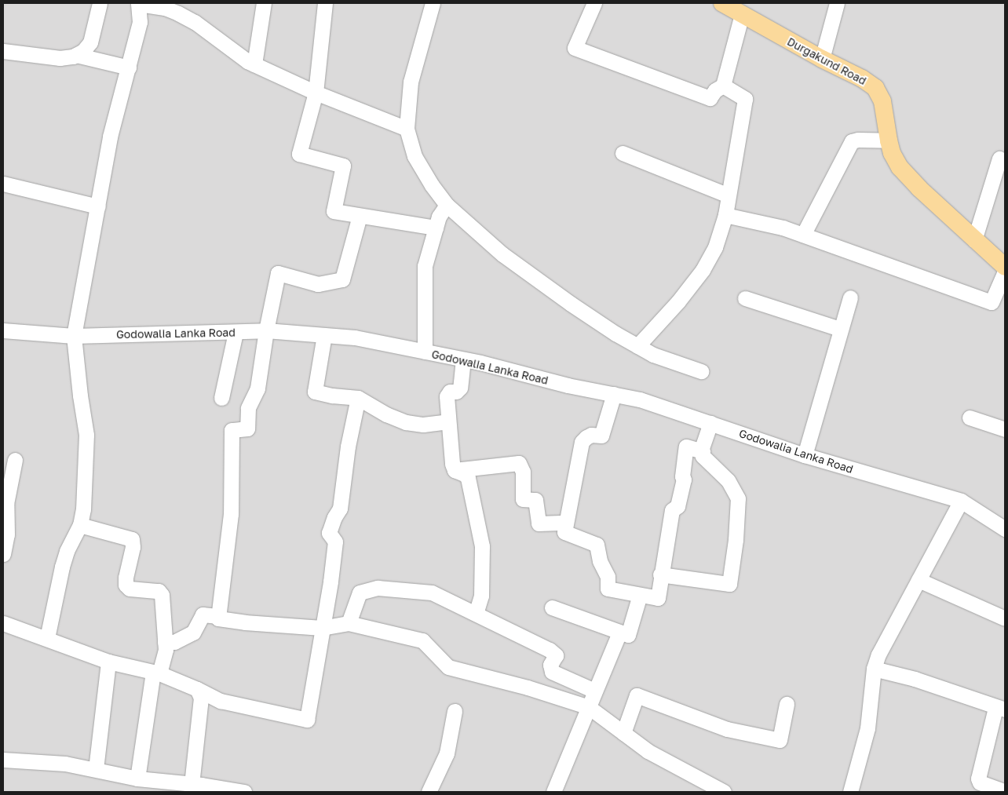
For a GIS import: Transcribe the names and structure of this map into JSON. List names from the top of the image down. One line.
{"streets":{"main road":["Durgakund Road"],"street":["Godowalia Lanka Road"]}}
